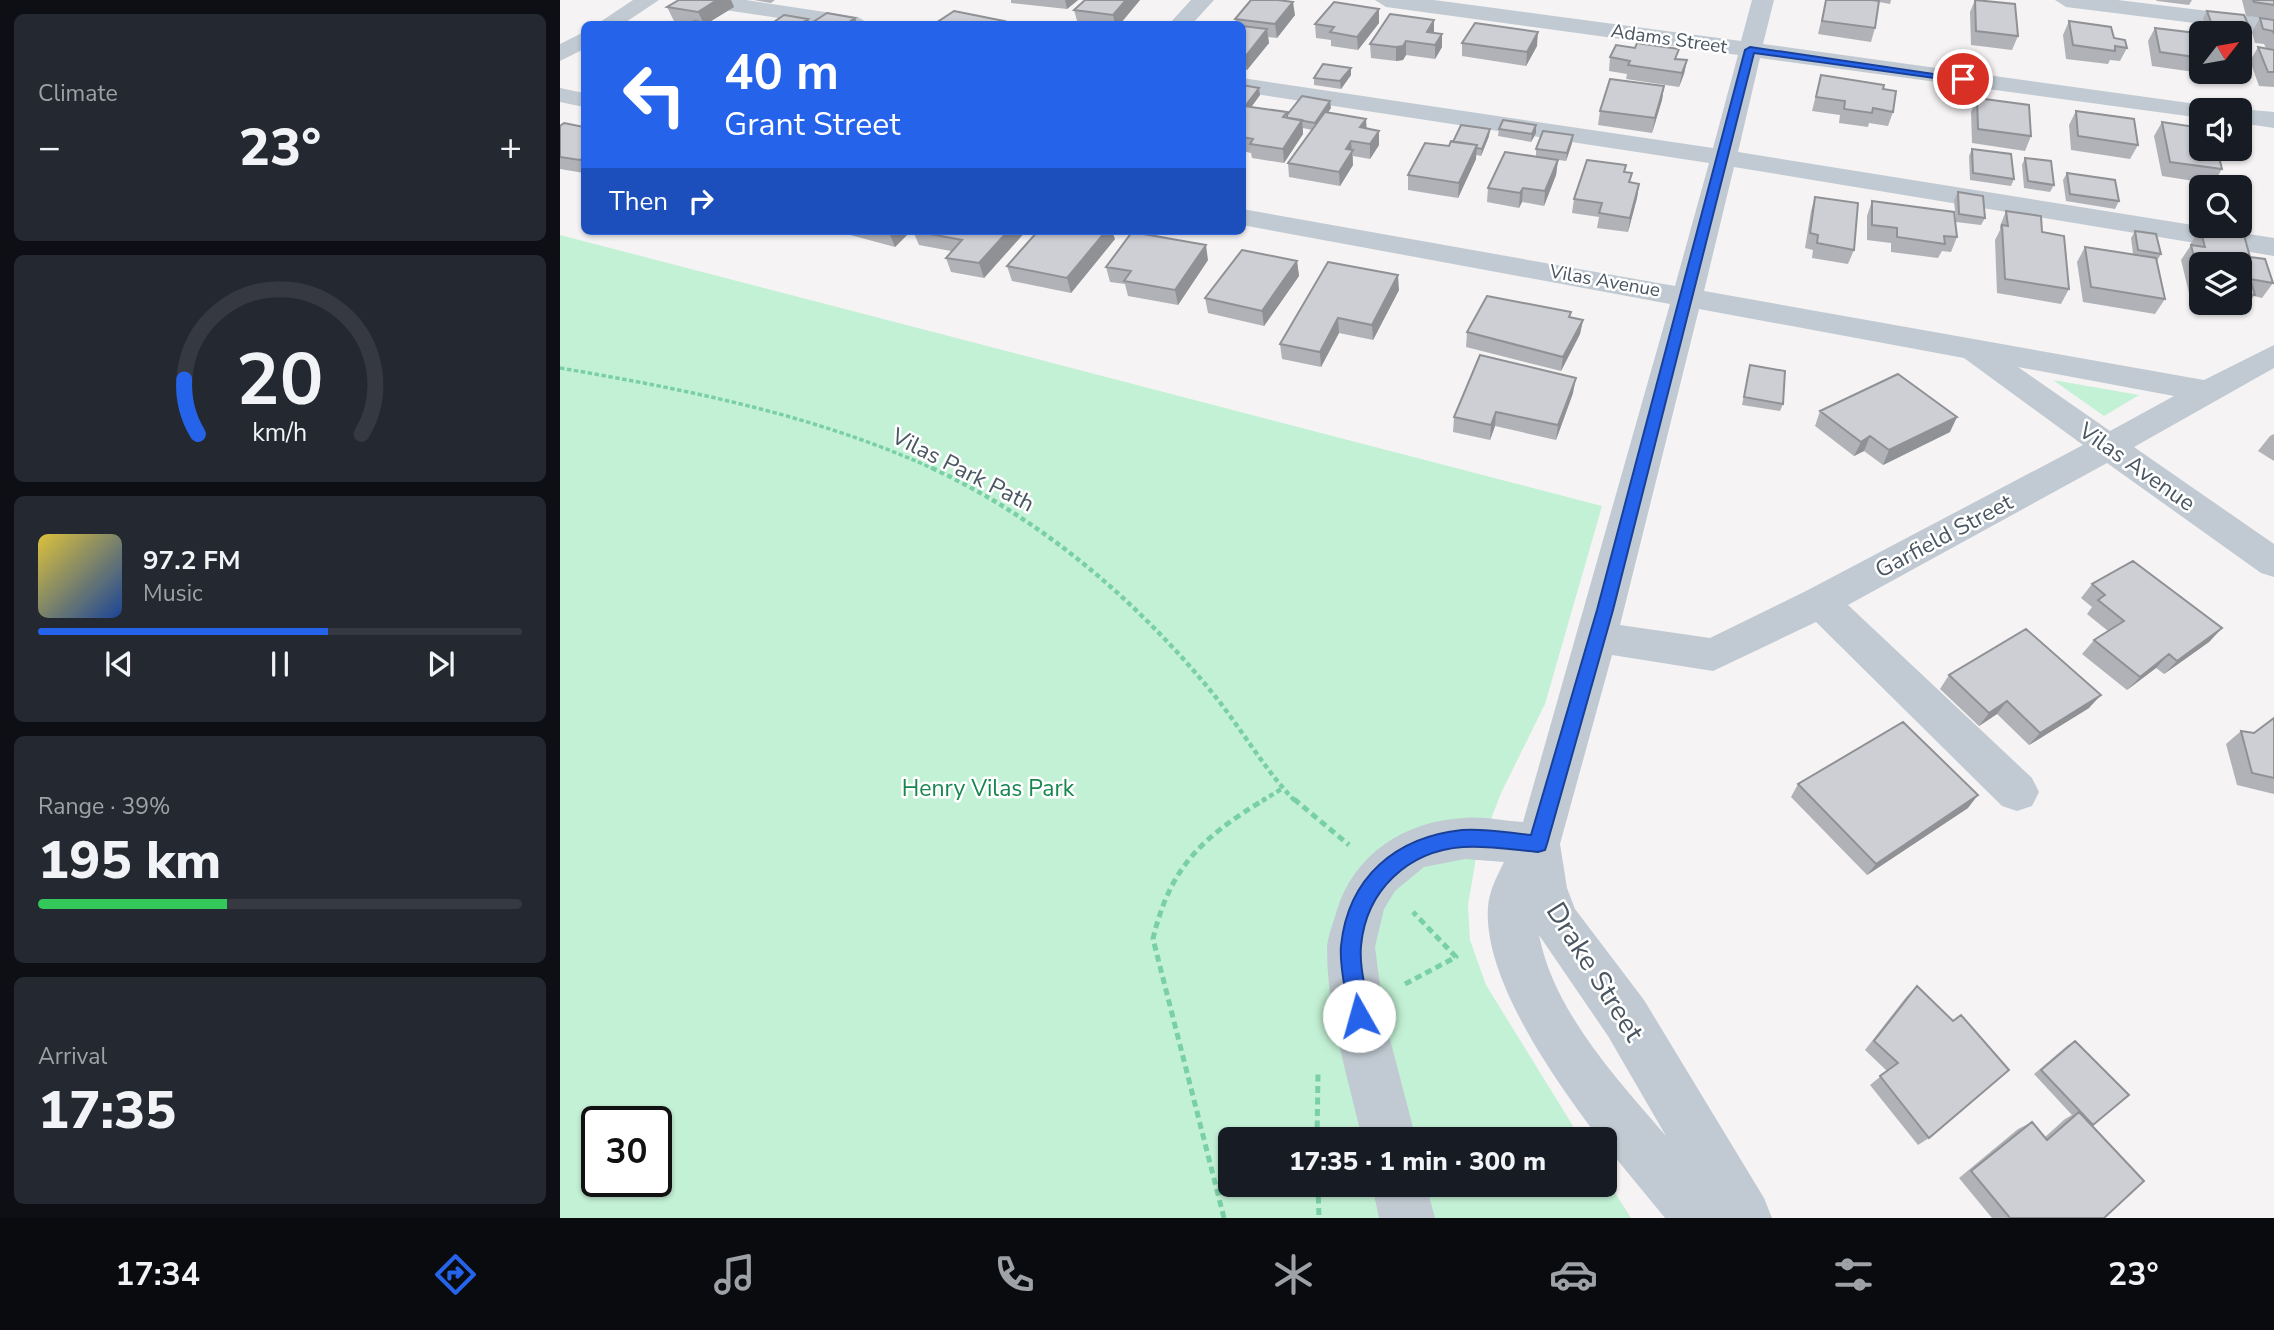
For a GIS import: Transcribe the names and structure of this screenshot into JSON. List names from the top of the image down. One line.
{"streets":{"street":["Adams Street","Vilas Avenue","Garfield Street","Drake Street"],"path":["Vilas Park Path"]},"crossings":[["Vilas Avenue","Garfield Street"]],"parks":["Henry Vilas Park"],"north":"top right","page":{"tile":["Climate",["Range · 39%","195 km"],["Arrival","17:35"]],"turn":["40 m","Grant Street"],"heat":["−","23°","+"],"then":"Then","song":["97.2 FM","Music"],"limit":"30","trip":"17:35 · 1 min · 300 m","tabs":["17:34","23°"],"gauge":["20","km/h"]}}
